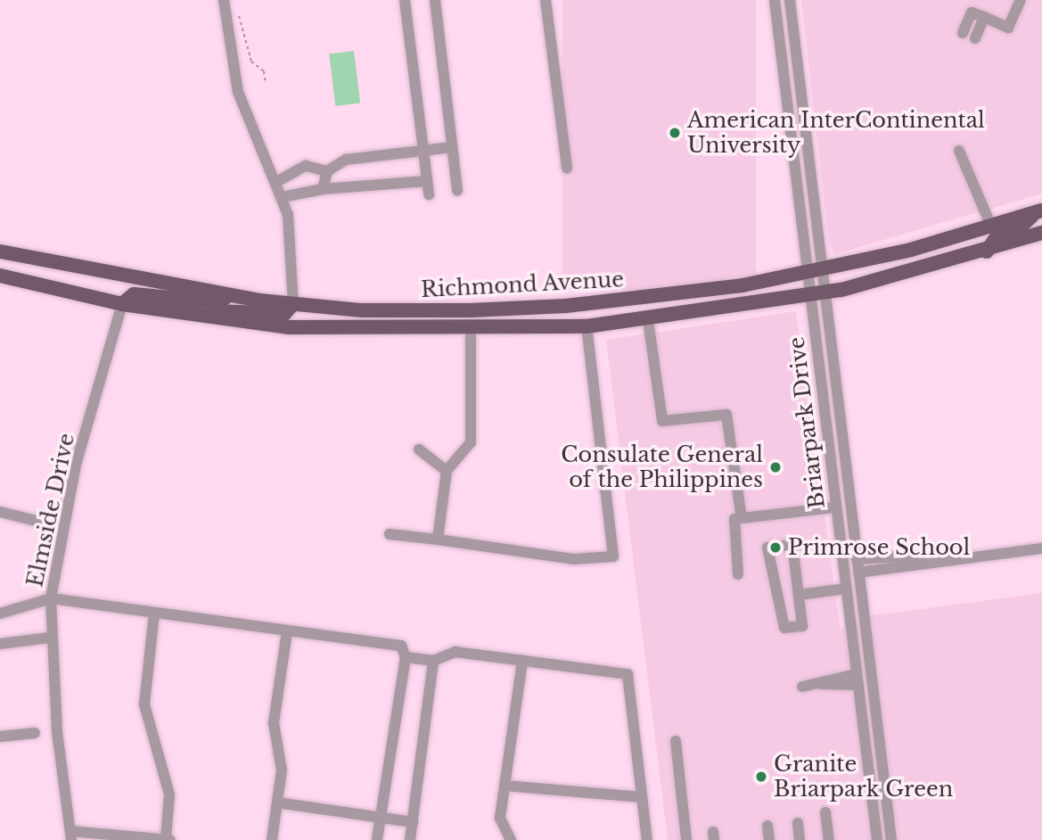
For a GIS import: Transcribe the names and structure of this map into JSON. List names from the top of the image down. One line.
{"streets":{"main road":["Richmond Avenue"],"street":["Briarpark Drive","Elmside Drive"]},"crossings":[["Richmond Avenue","Briarpark Drive"],["Richmond Avenue","Elmside Drive"]],"places":["American InterContinental University","Consulate General of the Philippines","Primrose School","Granite Briarpark Green"]}
